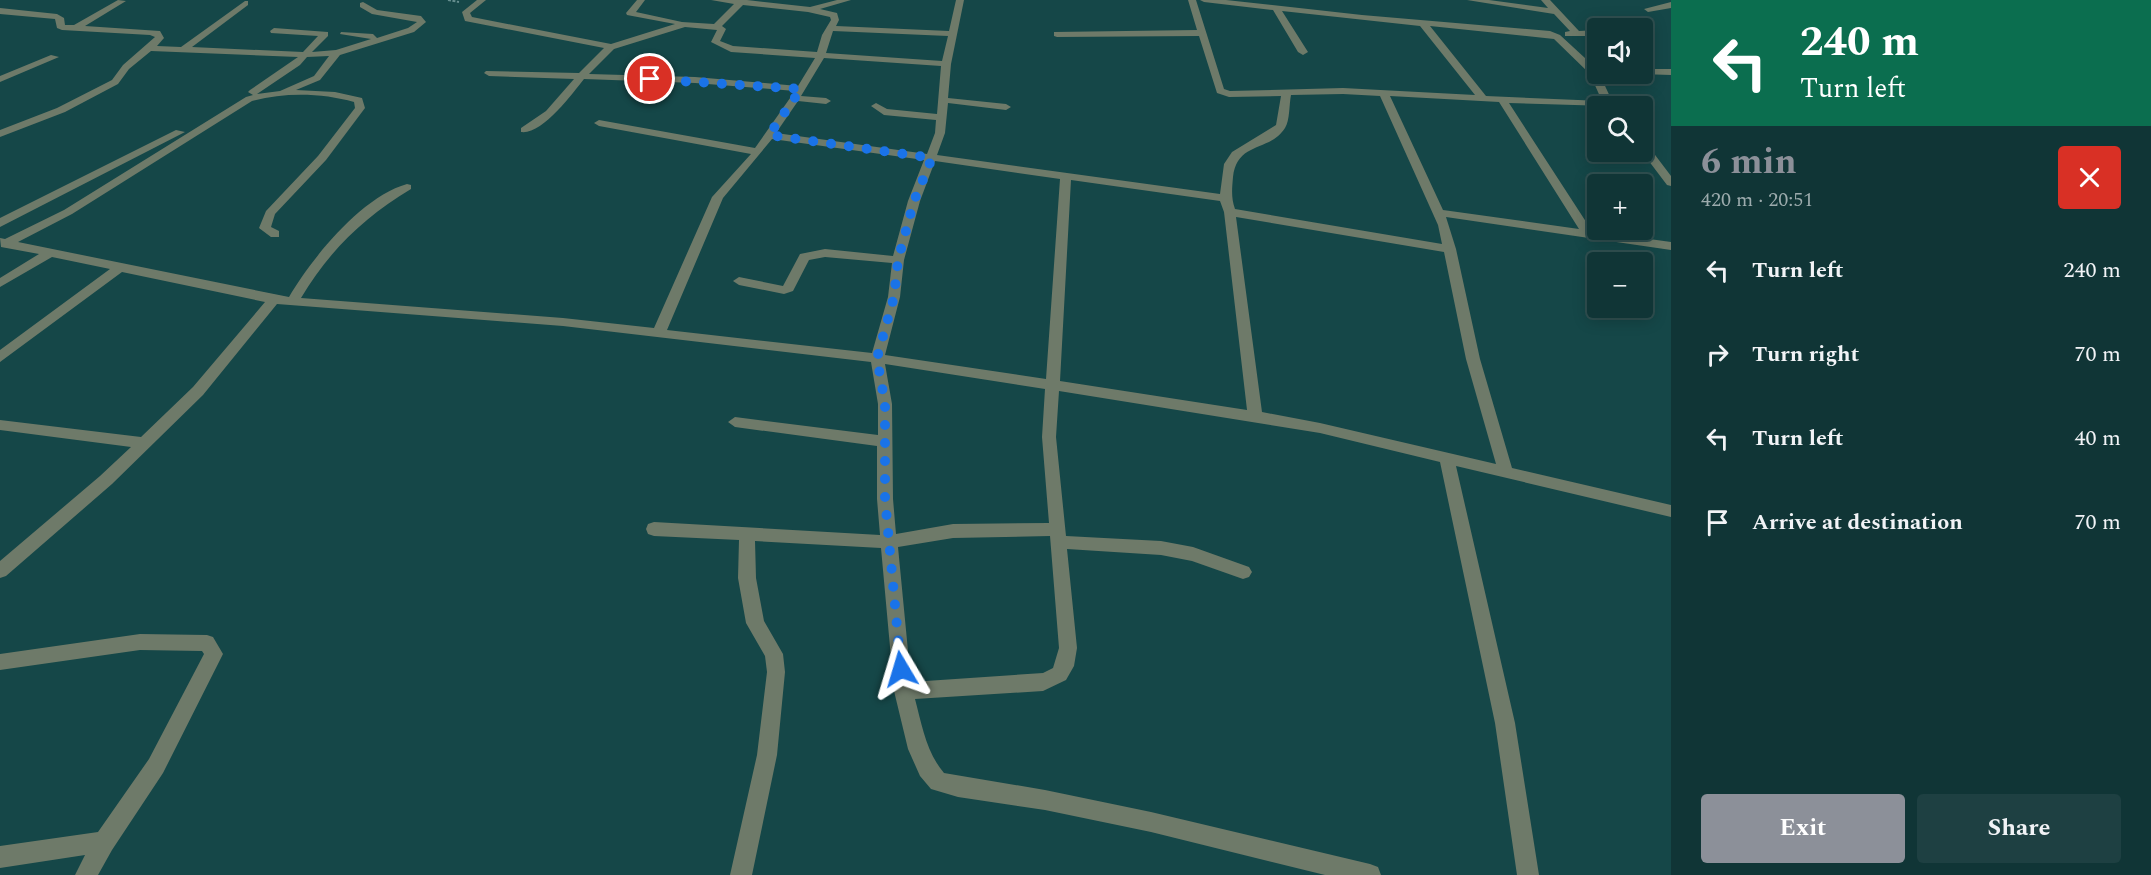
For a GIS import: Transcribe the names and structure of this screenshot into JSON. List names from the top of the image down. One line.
{"page":{"turn":["240 m","Turn left"],"map_buttons":["+","−"],"heading":["6 min","420 m · 20:51"],"list":[{"name":"Turn left","value":"240 m"},{"name":"Turn right","value":"70 m"},{"name":"Turn left","value":"40 m"},{"name":"Arrive at destination","value":"70 m"}],"buttons":["Exit","Share"]}}
